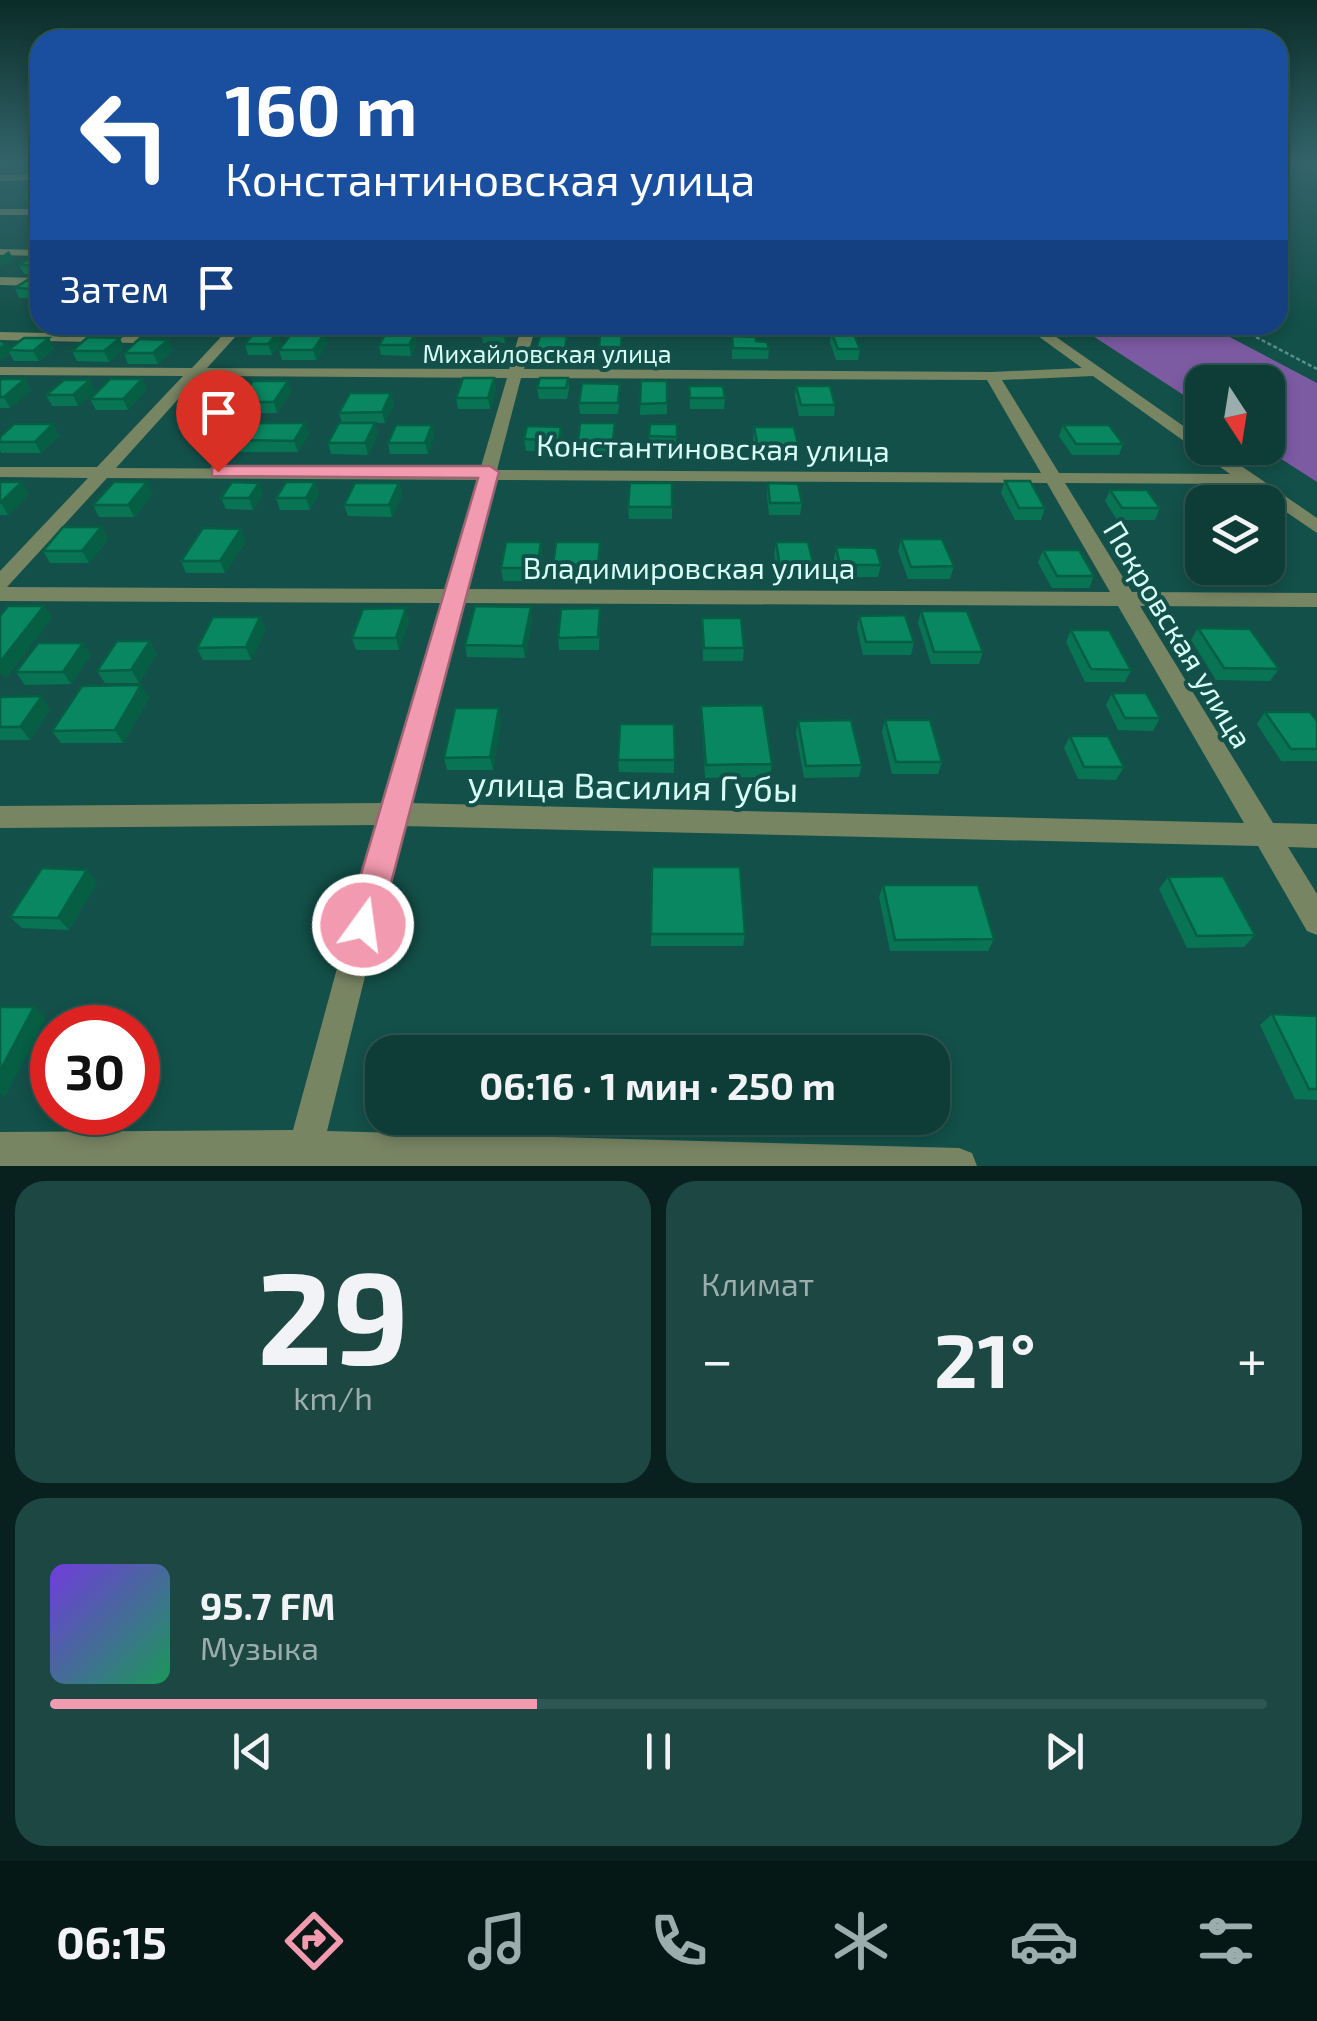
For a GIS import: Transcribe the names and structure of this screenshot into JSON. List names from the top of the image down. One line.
{"streets":{"street":["Михайловская улица","Константиновская улица","Владимировская улица","Покровская улица","улица Василия Губы"]},"crossings":[["Михайловская улица","Покровская улица"],["Константиновская улица","Покровская улица"],["Владимировская улица","Покровская улица"],["Покровская улица","улица Василия Губы"]],"north":"bottom","page":{"turn":["160 m","Константиновская улица"],"then":"Затем","limit":"30","trip":"06:16 · 1 мин · 250 m","tile":[["29","km/h"],"Климат"],"heat":["−","21°","+"],"song":["95.7 FM","Музыка"],"tabs":"06:15"}}
